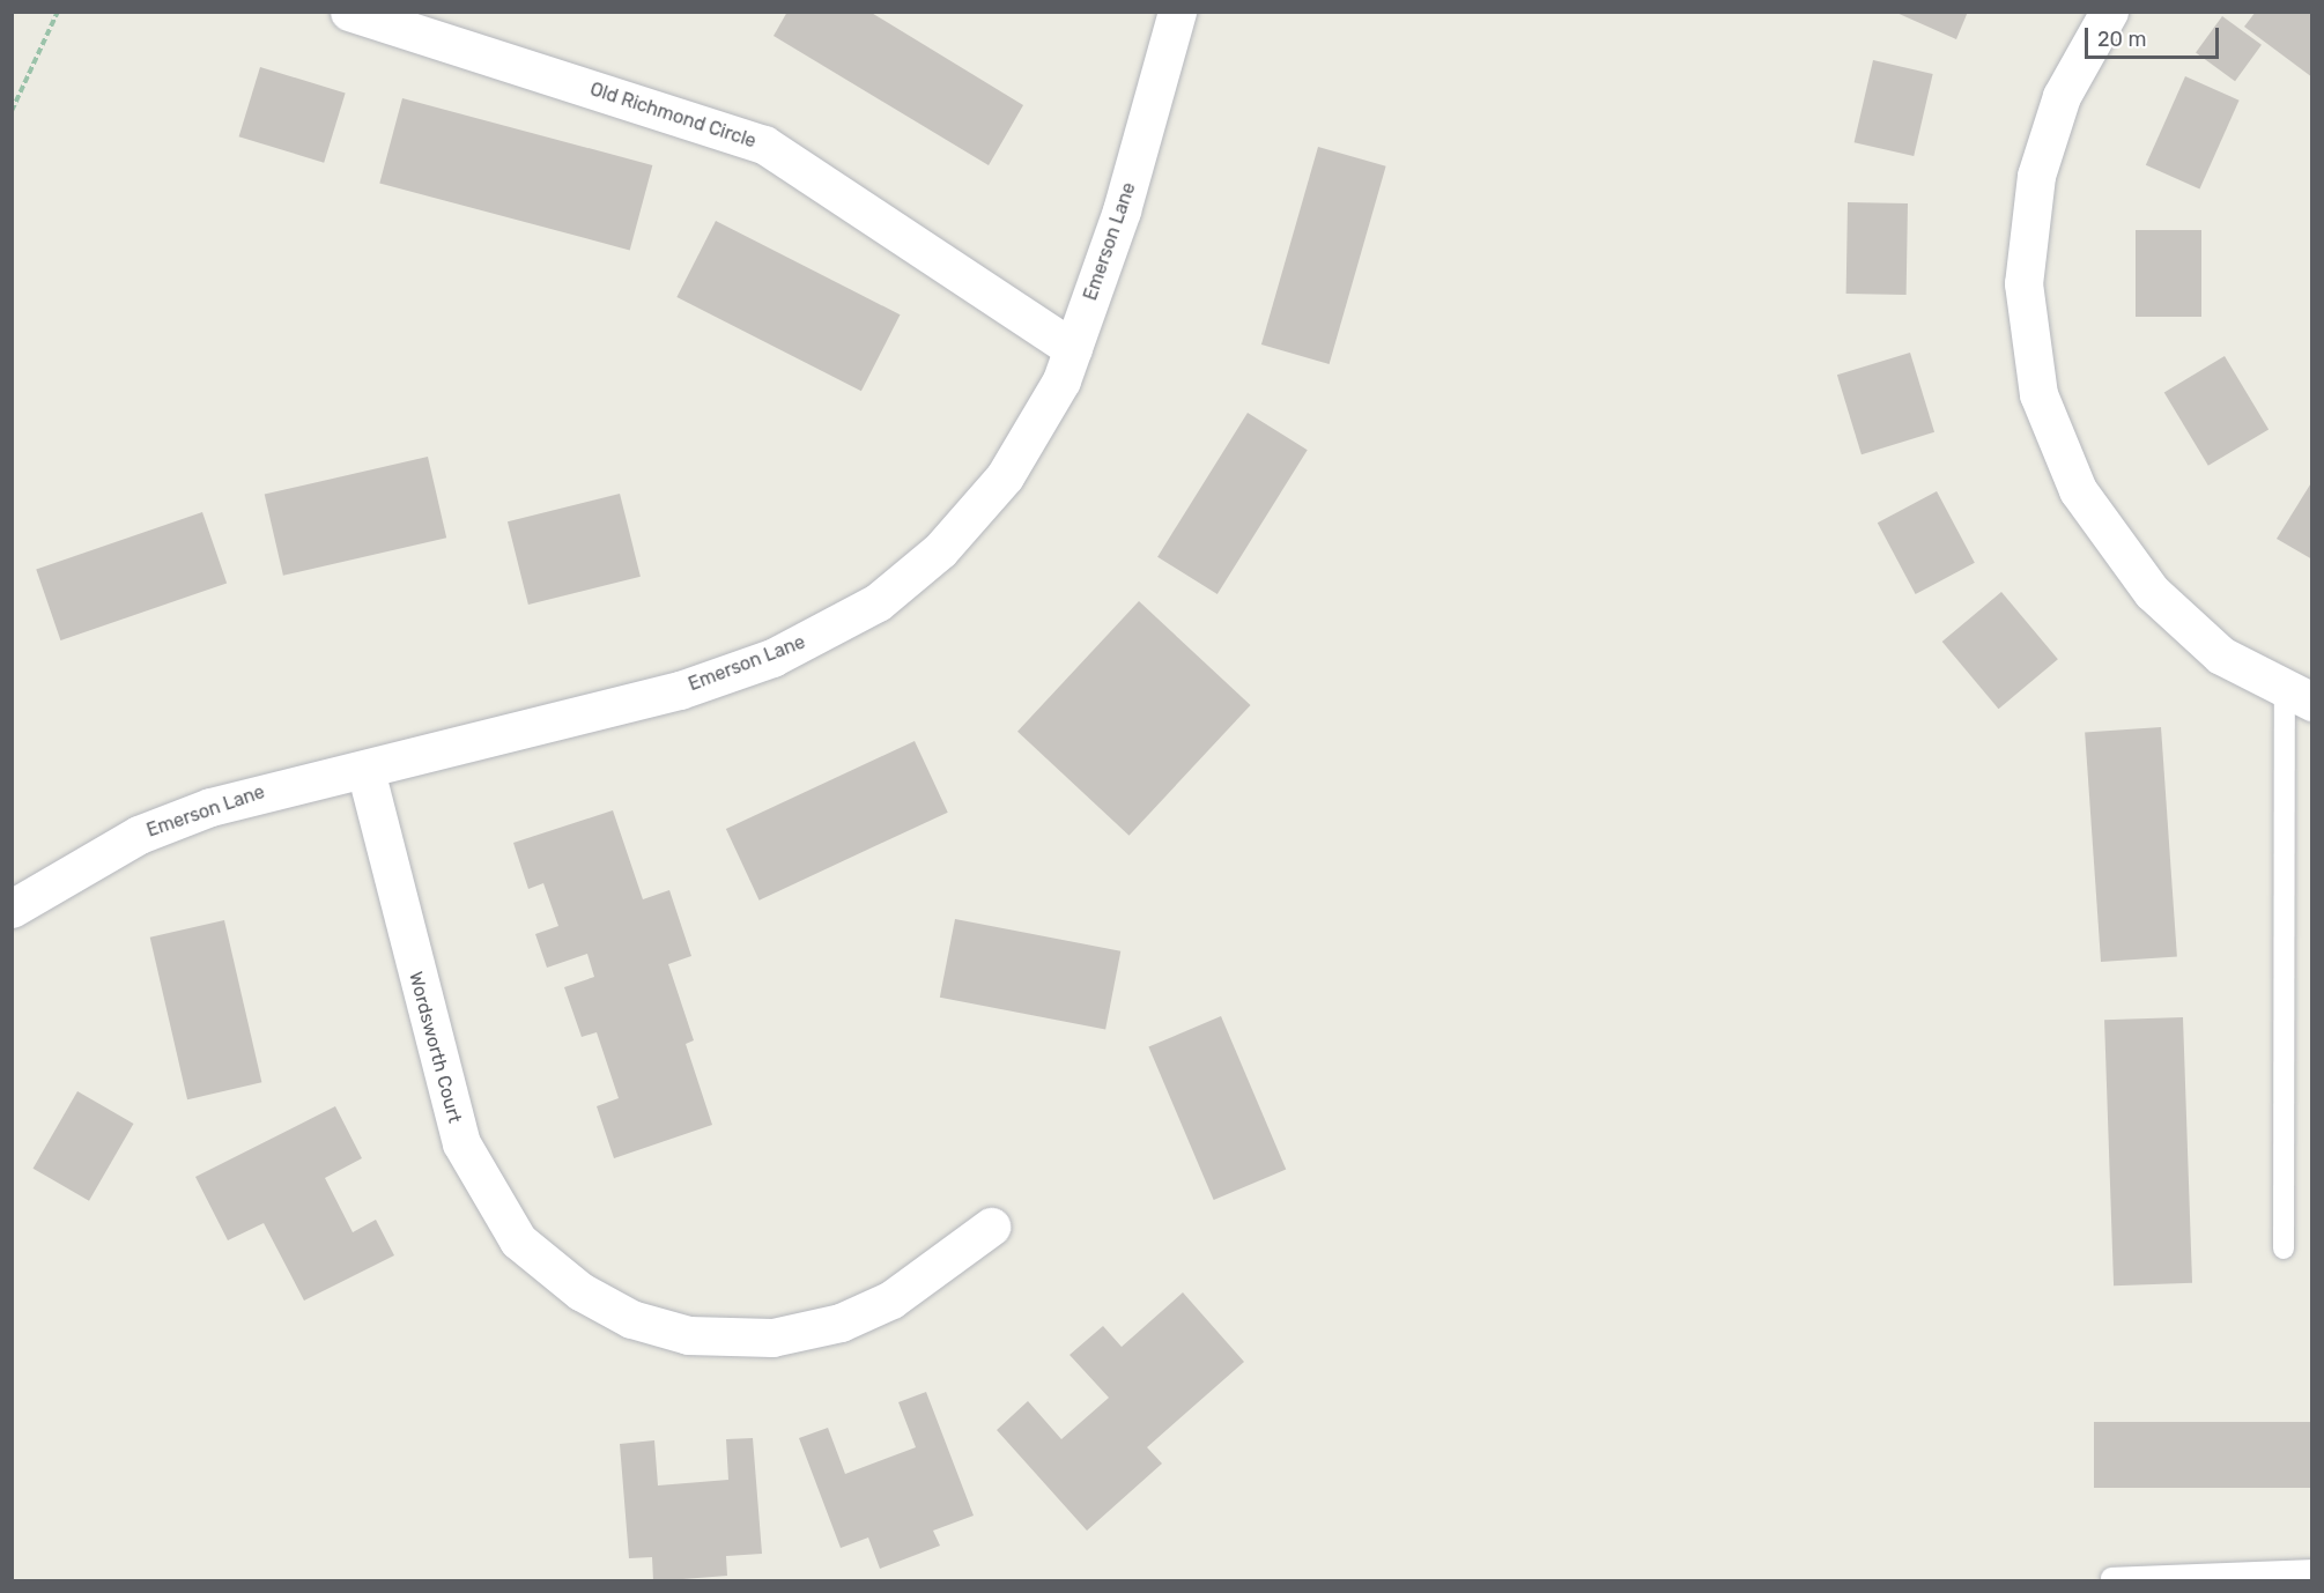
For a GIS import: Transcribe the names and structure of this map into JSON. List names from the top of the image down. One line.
{"streets":{"street":["Old Richmond Circle","Emerson Lane","Wordsworth Court"]},"crossings":[["Old Richmond Circle","Emerson Lane"],["Emerson Lane","Wordsworth Court"]],"scale_bar":"20 m"}
